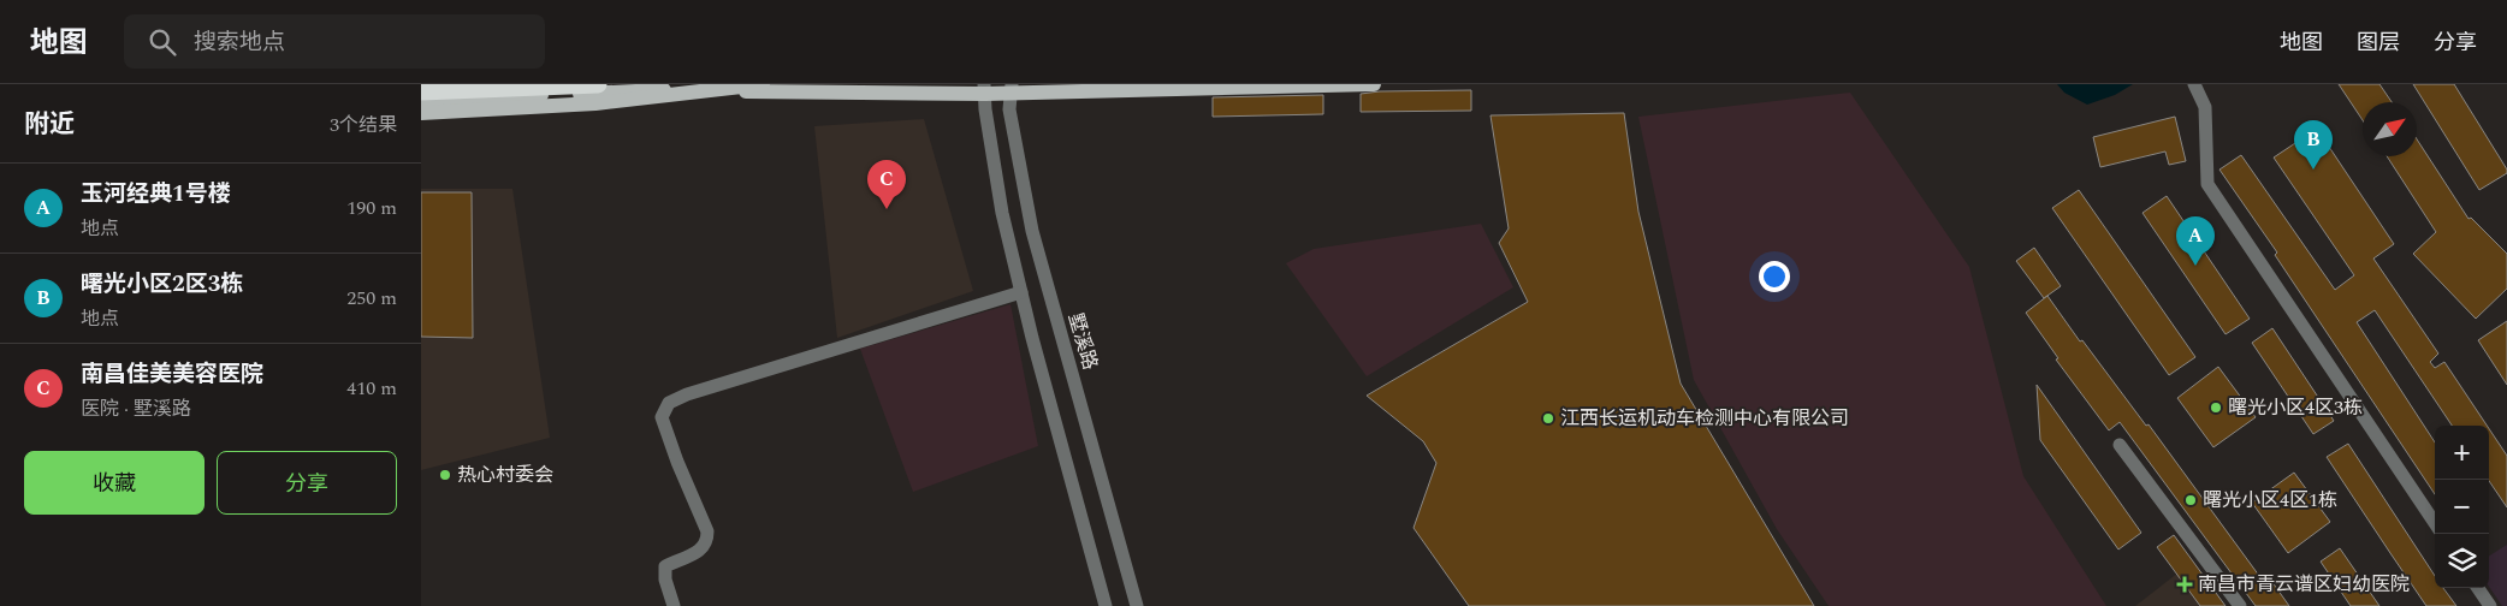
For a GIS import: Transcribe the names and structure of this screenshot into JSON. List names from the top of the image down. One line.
{"streets":{"street":["墅溪路"]},"places":{"other":["曙光小区4区3栋","江西长运机动车检测中心有限公司","热心村委会","曙光小区4区1栋"],"health":["南昌市青云谱区妇幼医院"]},"north":"top right","page":{"header":"地图","search":"搜索地点","nav":["地图","图层","分享"],"heading":["附近","3个结果"],"pins":["B","C","A"],"list":[{"mark":"A","name":"玉河经典1号楼","note":"地点","value":"190 m"},{"mark":"B","name":"曙光小区2区3栋","note":"地点","value":"250 m"},{"mark":"C","name":"南昌佳美美容医院","note":"医院 · 墅溪路","value":"410 m"}],"map_buttons":["+","−"],"buttons":["收藏","分享"]}}
